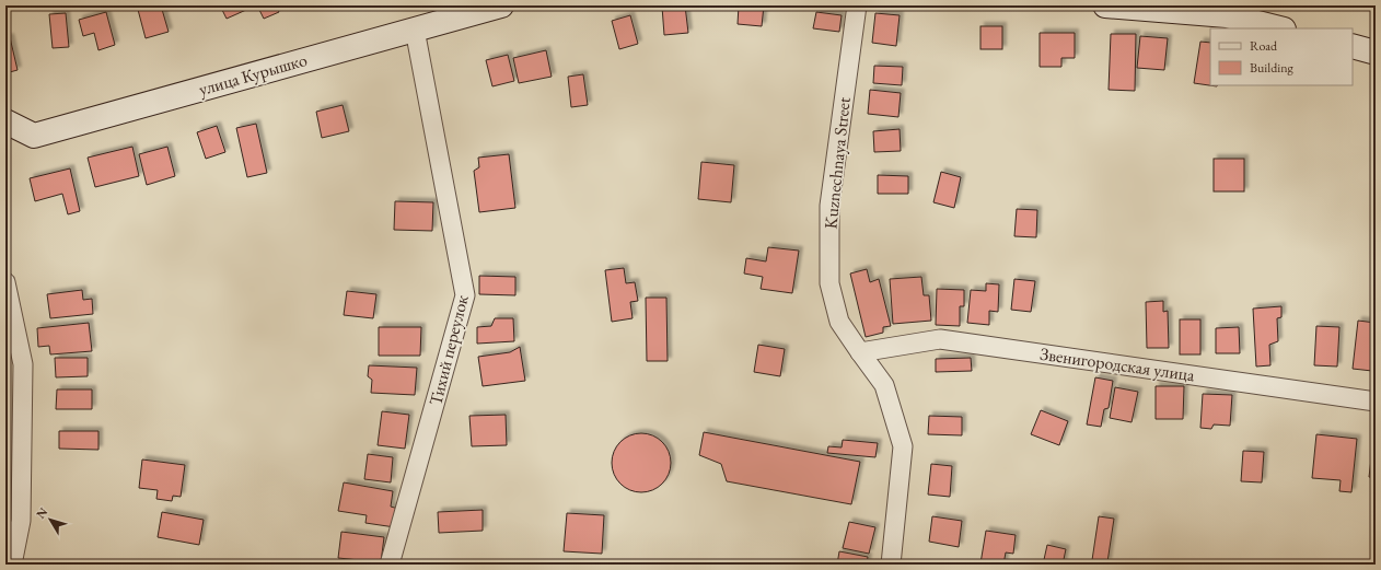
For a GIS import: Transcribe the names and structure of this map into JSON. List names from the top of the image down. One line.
{"streets":{"street":["улица Курышко","Kuznechnaya Street","Тихий переулок","Звенигородская улица"]},"crossings":[["улица Курышко","Тихий переулок"],["Kuznechnaya Street","Звенигородская улица"]],"legend":["Road","Building"],"north":"top left"}
